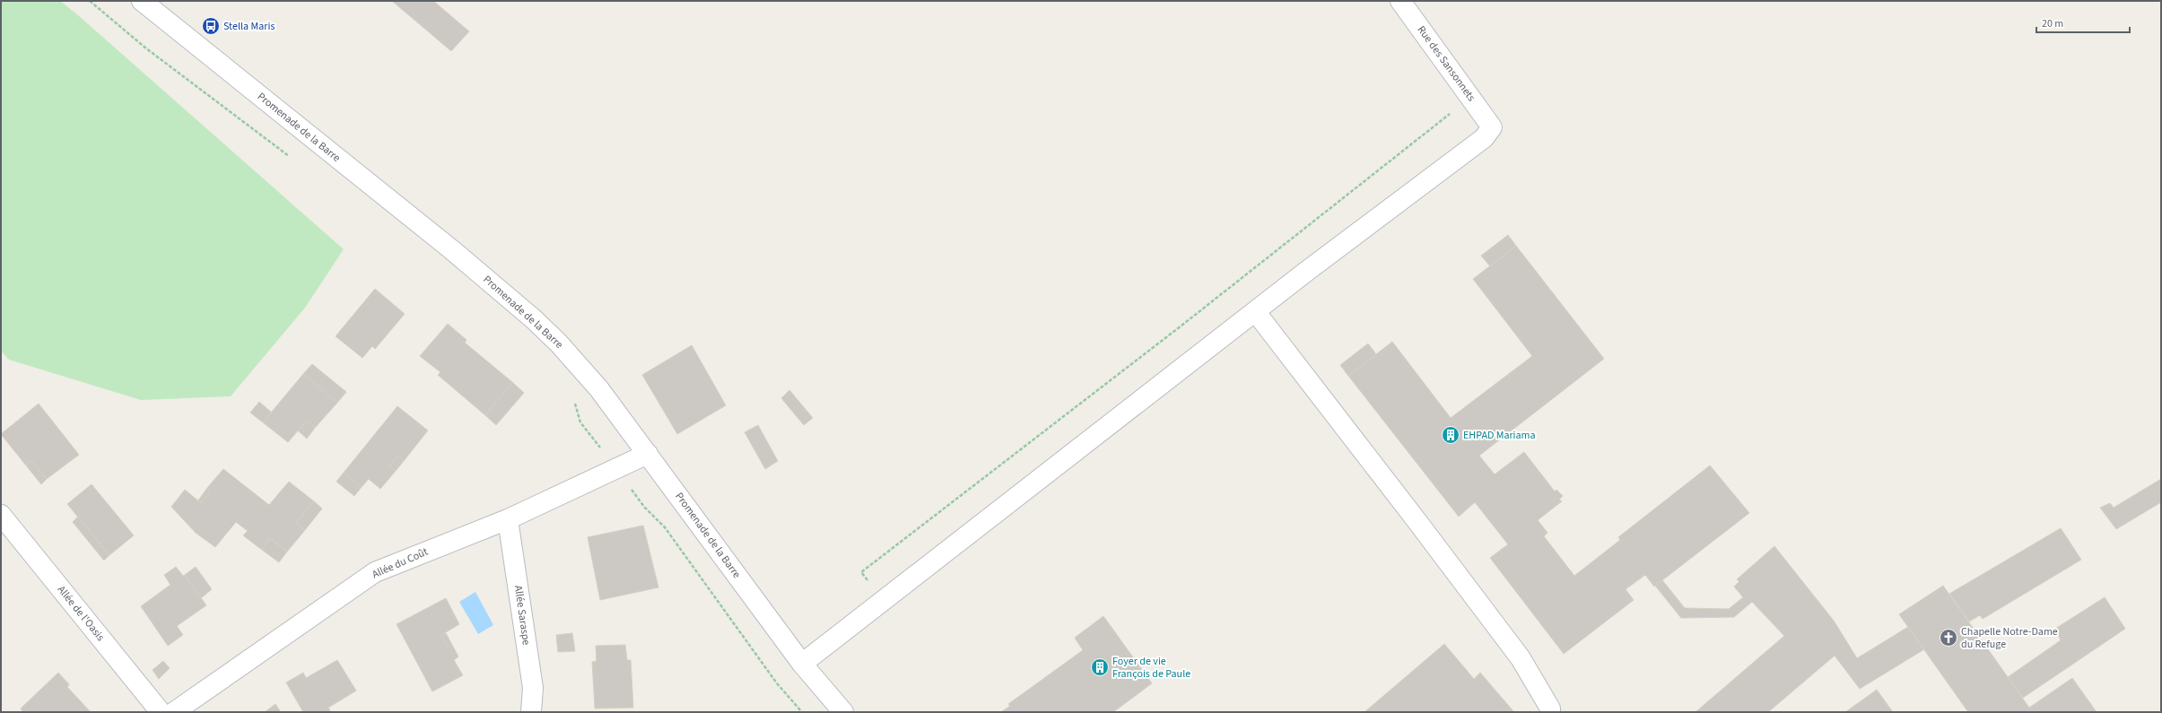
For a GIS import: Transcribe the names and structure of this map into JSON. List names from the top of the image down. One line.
{"streets":{"street":["Rue des Sansonnets","Promenade de la Barre","Allée du Coût","Allée de l'Oasis","Allée Saraspe"]},"crossings":[["Promenade de la Barre","Allée du Coût"],["Allée du Coût","Allée Saraspe"]],"places":{"bus stop":["Stella Maris"],"building":["EHPAD Mariama","Foyer de vie François de Paule"],"church":["Chapelle Notre-Dame du Refuge"]},"scale_bar":"20 m"}
